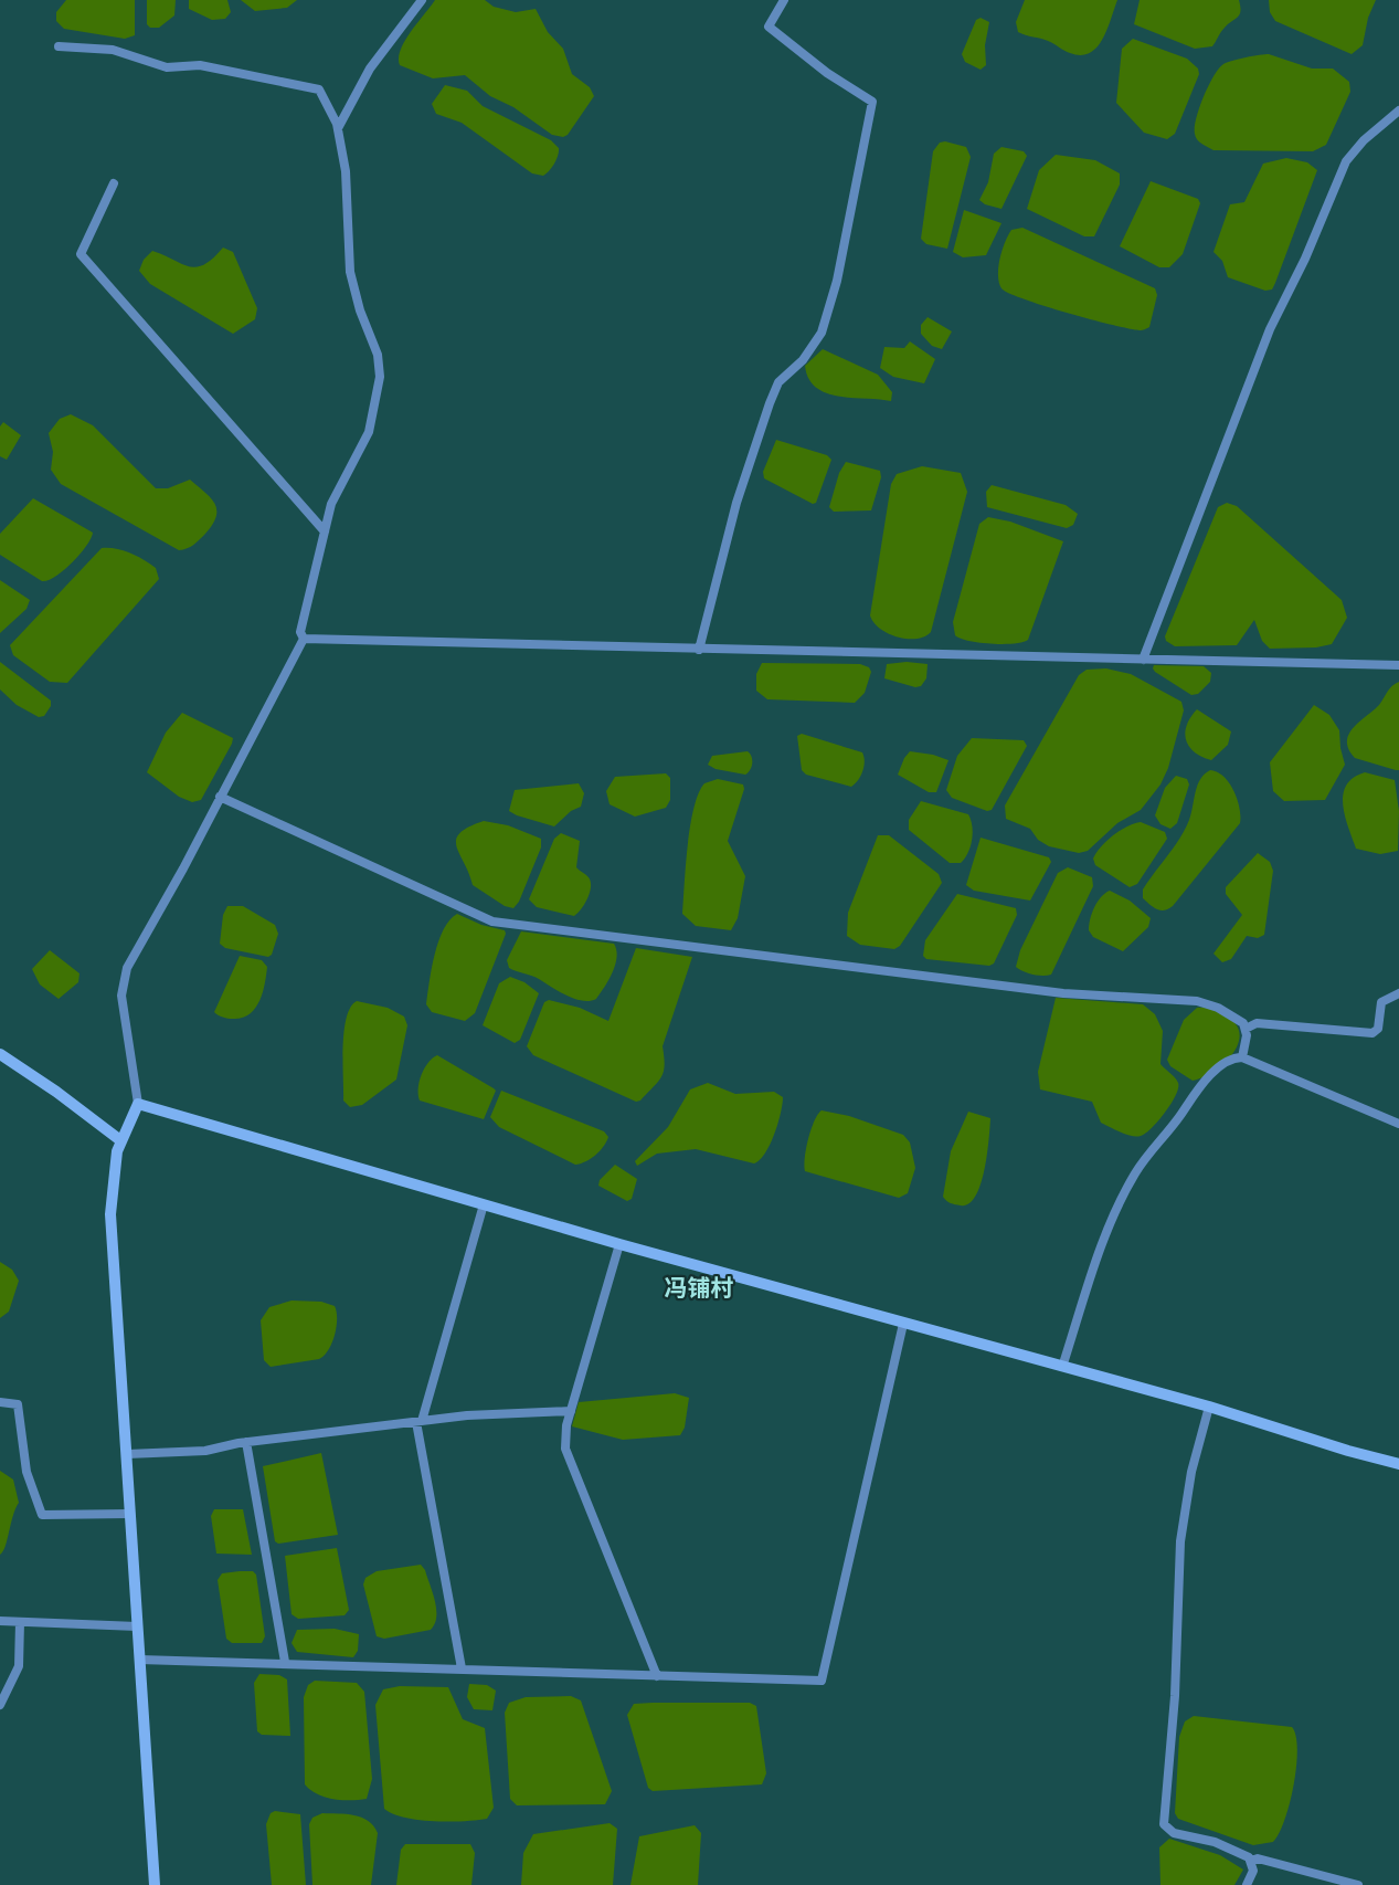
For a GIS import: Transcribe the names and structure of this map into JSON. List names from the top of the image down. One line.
{"districts":["冯铺村"]}
